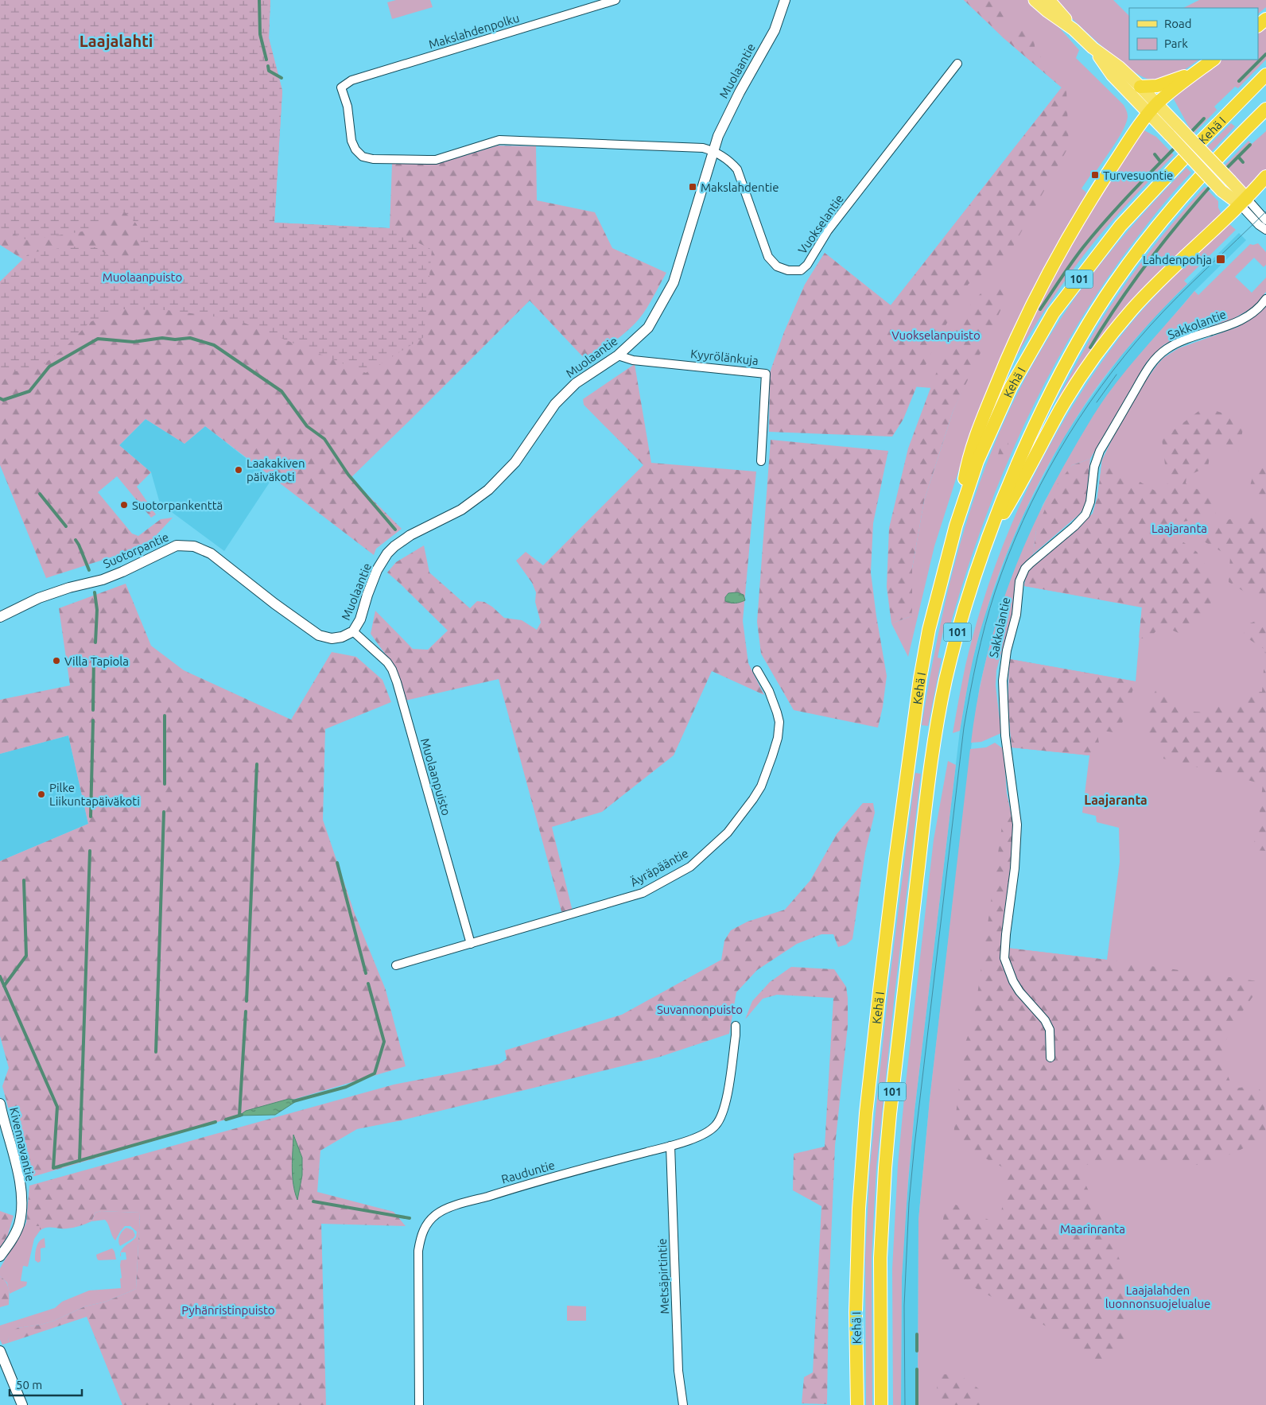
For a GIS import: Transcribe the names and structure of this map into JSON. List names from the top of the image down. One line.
{"streets":{"highway":["Kehä I","101"],"street":["Makslahdenpolku","Muolaantie","Vuokselantie","Sakkolantie","Kyyrölänkuja","Suotorpantie","Muolaanpuisto","Äyräpääntie","Kivennavantie","Rauduntie","Metsäpirtintie"]},"crossings":[["Makslahdenpolku","Muolaantie"],["Makslahdenpolku","Vuokselantie"],["Muolaantie","Vuokselantie"],["Muolaantie","Kyyrölänkuja"],["Muolaantie","Suotorpantie"],["Muolaantie","Muolaanpuisto"],["Suotorpantie","Muolaanpuisto"],["Muolaanpuisto","Äyräpääntie"],["Rauduntie","Metsäpirtintie"]],"districts":["Laajalahti","Laajaranta"],"parks":["Muolaanpuisto","Vuokselanpuisto","Laajaranta","Suvannonpuisto","Maarinranta","Laajalahden luonnonsuojelualue","Pyhänristinpuisto"],"places":{"transit":["Turvesuontie","Makslahdentie","Lahdenpohja"],"other":["Laakakiven päiväkoti","Suotorpankenttä","Villa Tapiola","Pilke Liikuntapäiväkoti"]},"legend":["Road","Park"],"scale_bar":"50 m"}
